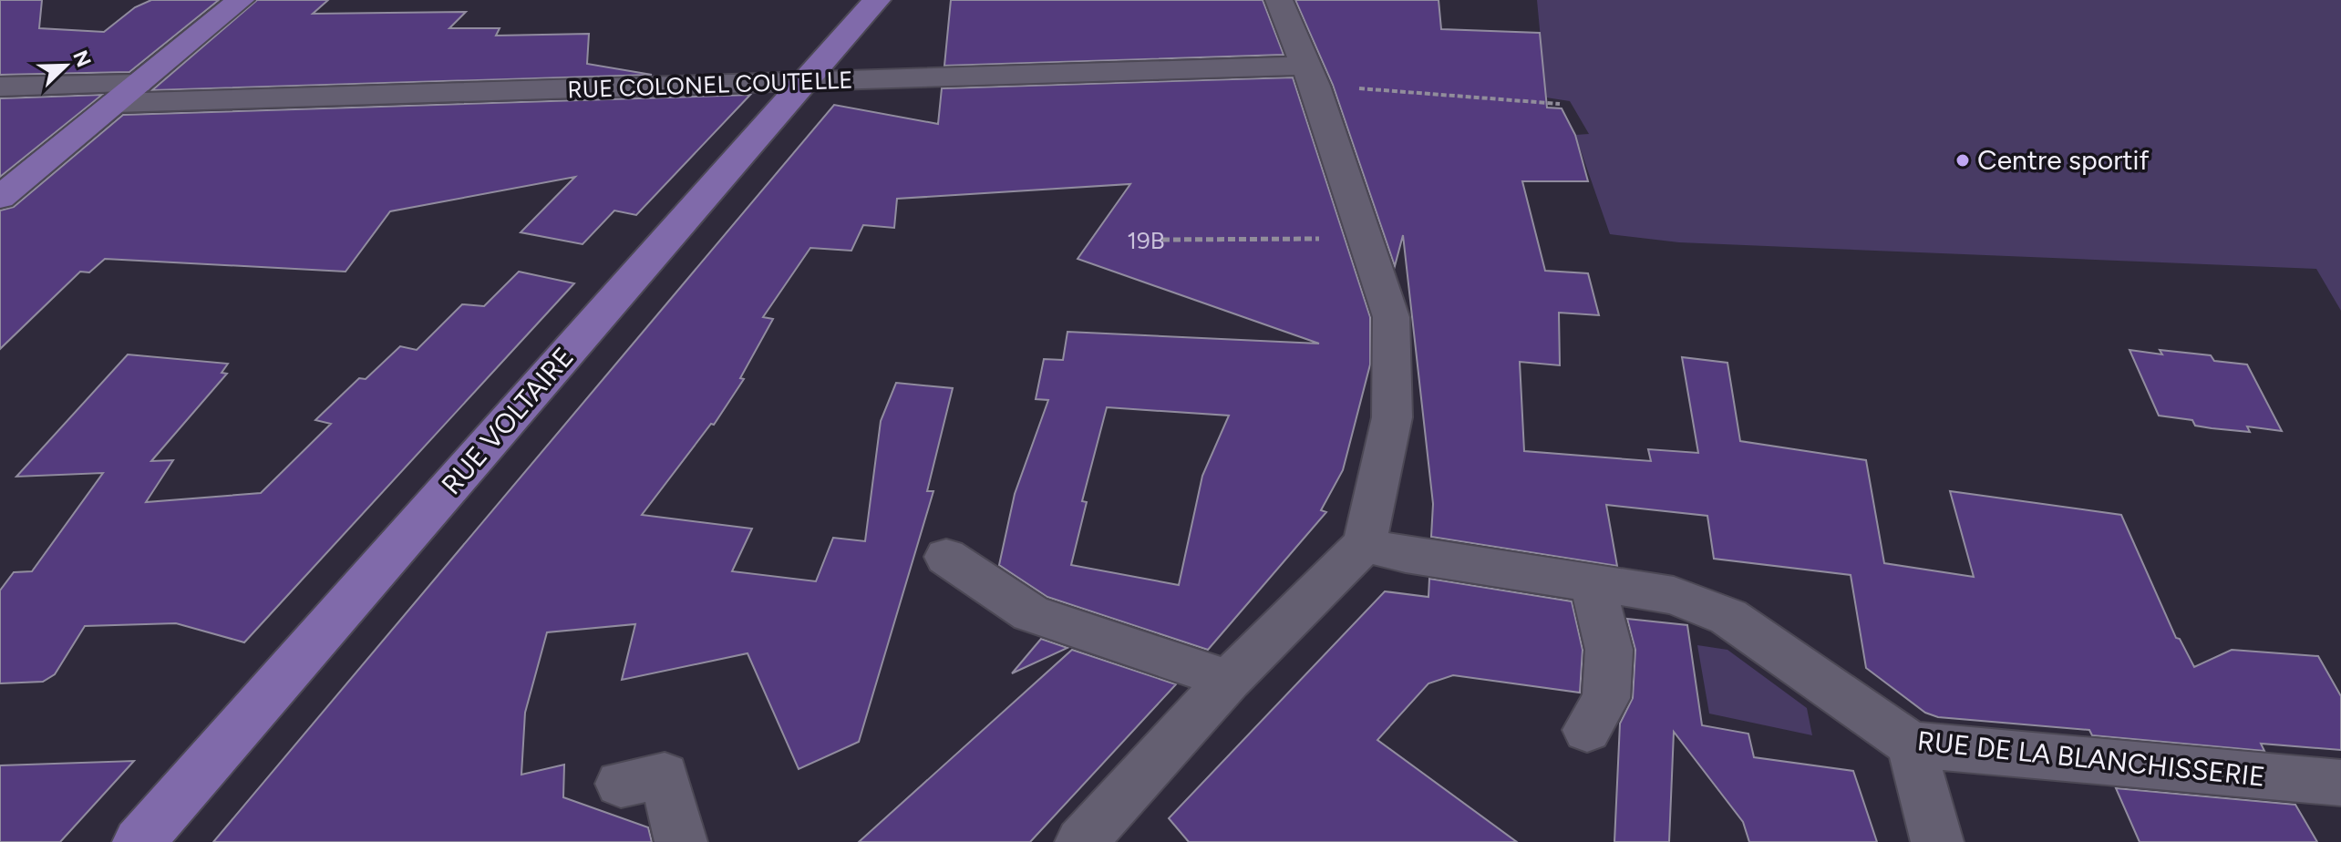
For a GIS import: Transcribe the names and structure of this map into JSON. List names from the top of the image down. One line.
{"streets":{"main road":["RUE VOLTAIRE"],"street":["RUE COLONEL COUTELLE","RUE DE LA BLANCHISSERIE"]},"crossings":[["RUE COLONEL COUTELLE","RUE VOLTAIRE"]],"places":["Centre sportif"],"house_numbers":["19B"],"north":"top right"}
